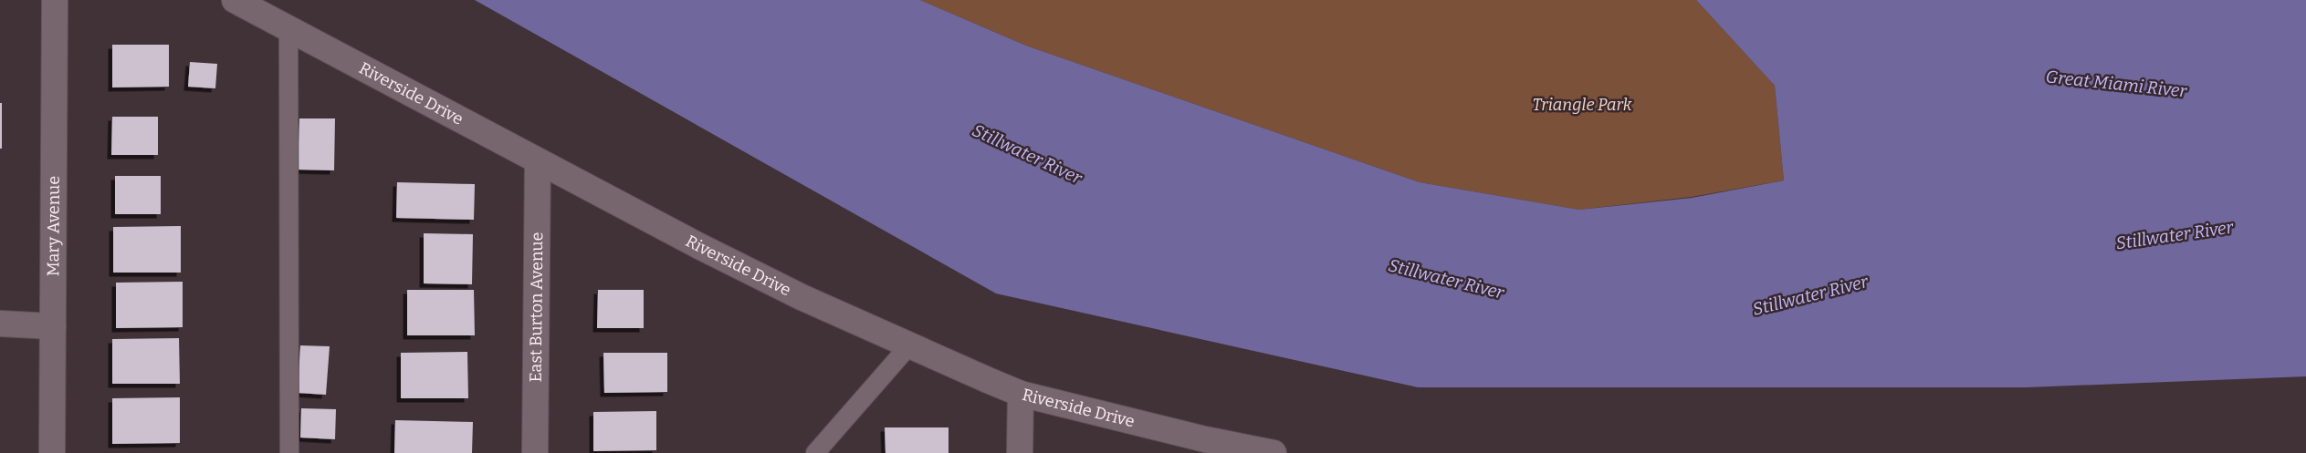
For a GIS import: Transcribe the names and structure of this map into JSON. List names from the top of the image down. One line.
{"streets":{"main road":["Riverside Drive","Mary Avenue","East Burton Avenue"]},"crossings":[["Riverside Drive","East Burton Avenue"]],"water":["Great Miami River","Stillwater River"],"parks":["Triangle Park"]}
